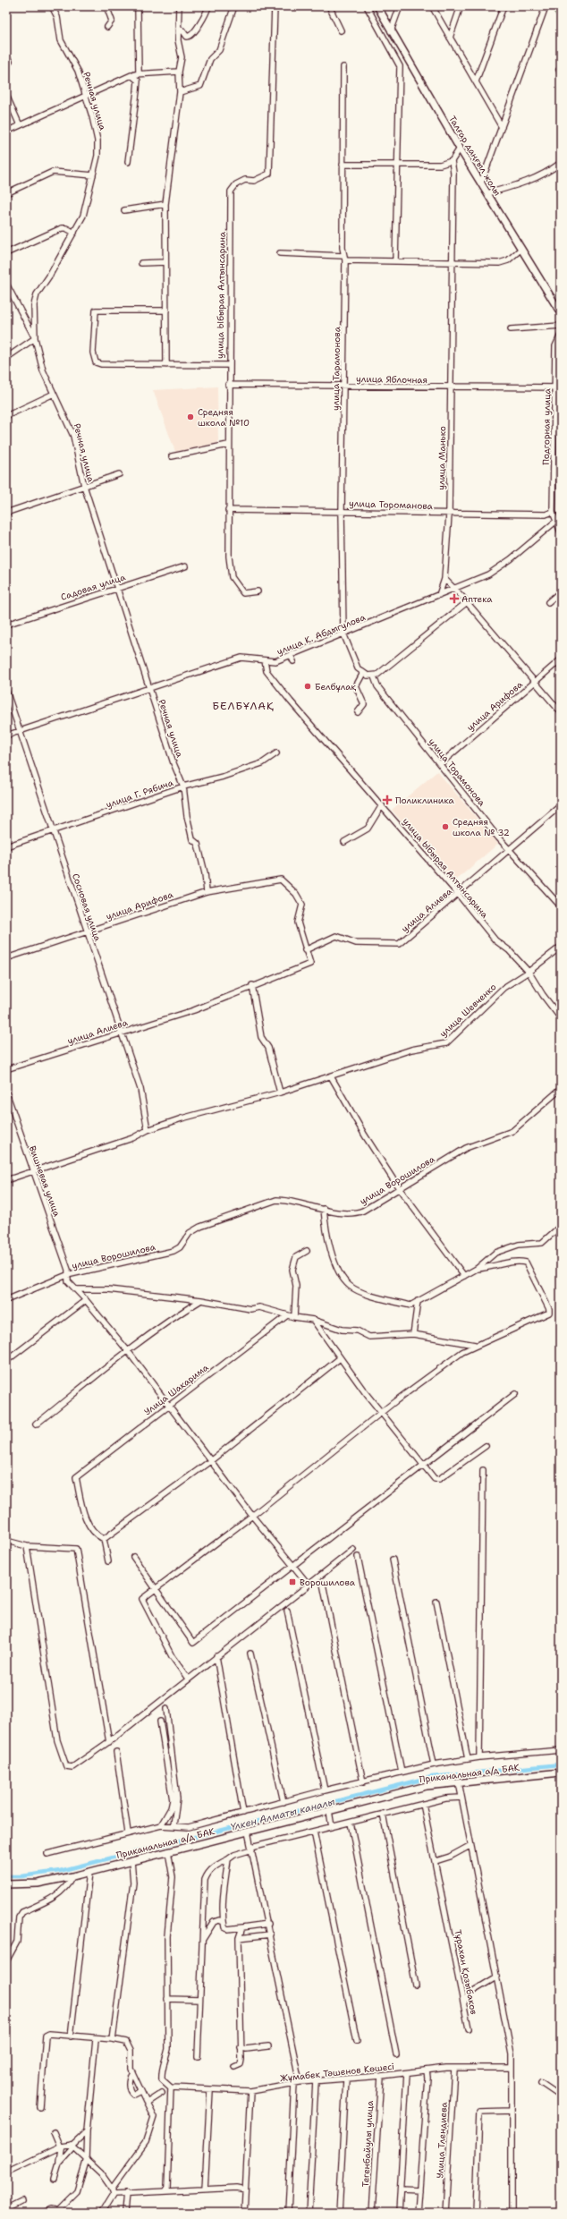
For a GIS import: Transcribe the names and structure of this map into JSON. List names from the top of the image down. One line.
{"streets":{"main road":["Талғар даңғыл жолы","Приканальная а/д БАК"],"street":["Речная улица","улица Ыбырая Алтынсарина","улица Тарамонова","улица Яблочная","Подгорная улица","улица Манько","улица Тороманова","Садовая улица","улица К. Абдыгулова","улица Арифова","улица Торамонова","улица Г. Рябича","Сосновая улица","улица Алиева","улица Шевченко","улица Ворошилова","Вишневая улица","Улица Шакарима","Тұрахан Қозыбаков","Жұмабек Тәшенов Көшесі","Улица Тлендиева","Тегенбайулы улица"]},"crossings":[["Речная улица","Садовая улица"],["Речная улица","улица К. Абдыгулова"],["Речная улица","улица Арифова"],["Речная улица","улица Г. Рябича"],["улица Ыбырая Алтынсарина","улица Яблочная"],["улица Ыбырая Алтынсарина","улица Тороманова"],["улица Ыбырая Алтынсарина","улица К. Абдыгулова"],["улица Ыбырая Алтынсарина","улица Алиева"],["улица Ыбырая Алтынсарина","улица Шевченко"],["улица Тарамонова","улица Яблочная"],["улица Тарамонова","улица Тороманова"],["улица Тарамонова","улица К. Абдыгулова"],["улица Яблочная","Подгорная улица"],["улица Яблочная","улица Манько"],["Подгорная улица","улица Тороманова"],["Подгорная улица","улица К. Абдыгулова"],["улица Манько","улица Тороманова"],["улица Манько","улица К. Абдыгулова"],["улица К. Абдыгулова","Сосновая улица"],["улица Арифова","улица Торамонова"],["улица Арифова","Сосновая улица"],["улица Арифова","улица Алиева"],["улица Торамонова","улица Алиева"],["улица Г. Рябича","Сосновая улица"],["Сосновая улица","улица Алиева"],["Сосновая улица","улица Шевченко"],["улица Шевченко","Вишневая улица"],["улица Ворошилова","Вишневая улица"],["Вишневая улица","Улица Шакарима"],["Жұмабек Тәшенов Көшесі","Улица Тлендиева"],["Жұмабек Тәшенов Көшесі","Тегенбайулы улица"]],"districts":["БЕЛБҰЛАҚ"],"water":["Үлкен Алматы каналы"],"places":{"other":["Средняя школа №10","Белбұлақ","Средняя школа № 32"],"health":["Аптека","Поликлиника"],"transit":["Ворошилова"]}}
